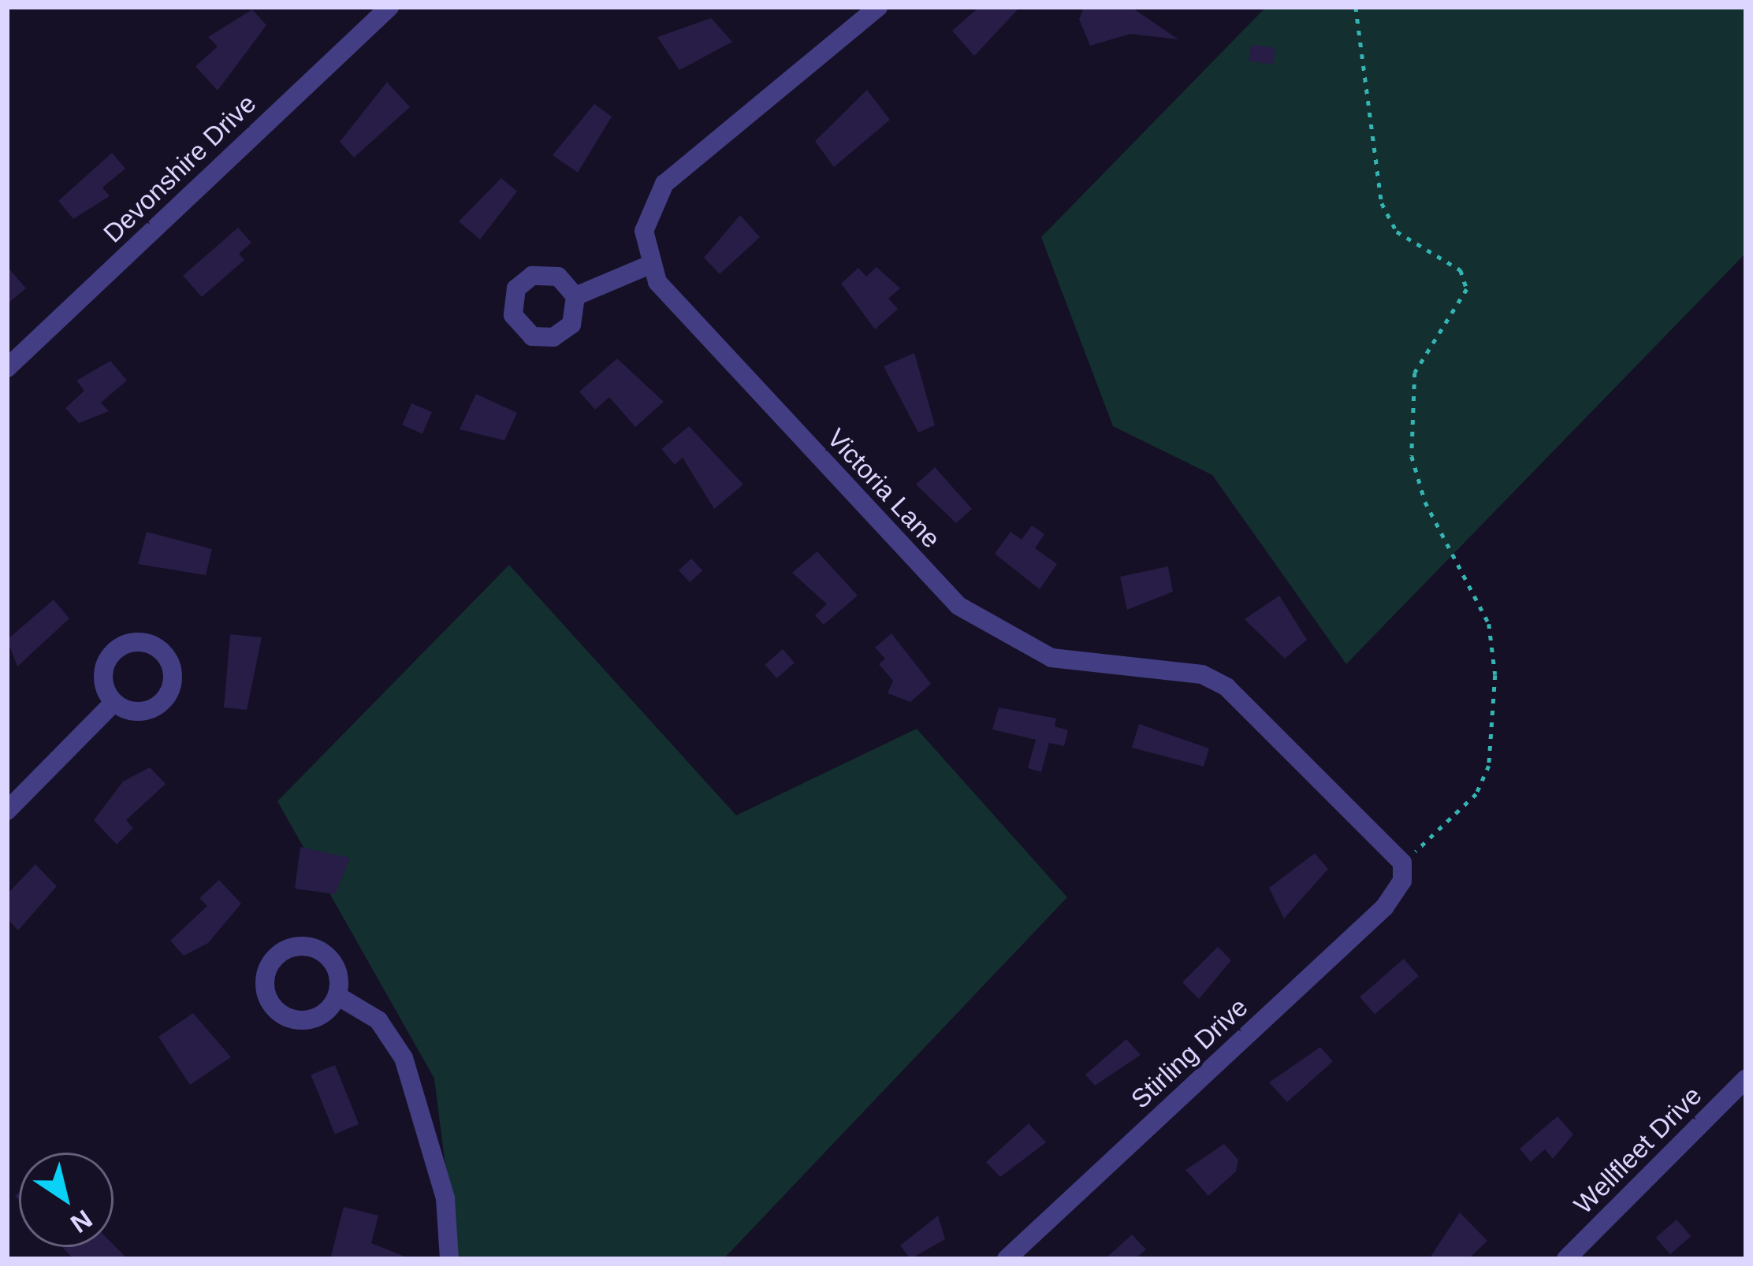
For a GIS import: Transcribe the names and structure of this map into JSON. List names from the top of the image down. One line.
{"streets":{"street":["Devonshire Drive","Victoria Lane","Stirling Drive","Wellfleet Drive"]},"crossings":[["Victoria Lane","Stirling Drive"]],"north":"bottom right"}
